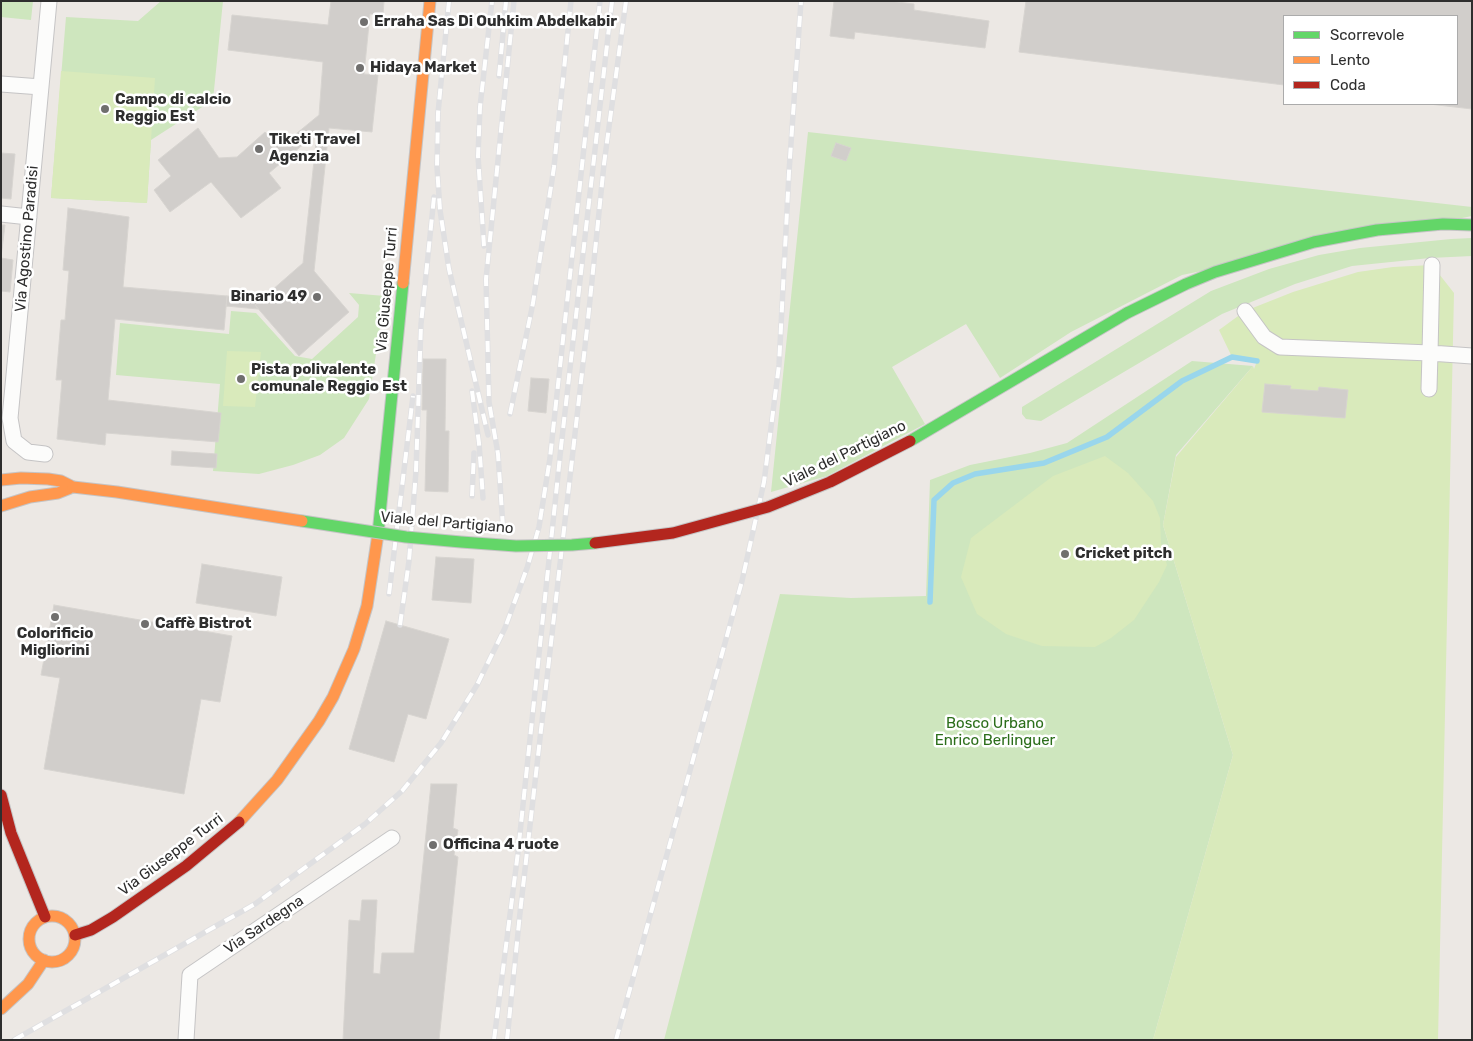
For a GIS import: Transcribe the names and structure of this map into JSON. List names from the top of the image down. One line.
{"streets":{"main road":["Via Giuseppe Turri","Viale del Partigiano"],"street":["Via Agostino Paradisi","Via Sardegna"]},"parks":["Bosco Urbano Enrico Berlinguer"],"places":["Erraha Sas Di Ouhkim Abdelkabir","Hidaya Market","Campo di calcio Reggio Est","Tiketi Travel Agenzia","Binario 49","Pista polivalente comunale Reggio Est","Cricket pitch","Colorificio Migliorini","Caffè Bistrot","Officina 4 ruote"],"legend":["Scorrevole","Lento","Coda"]}
